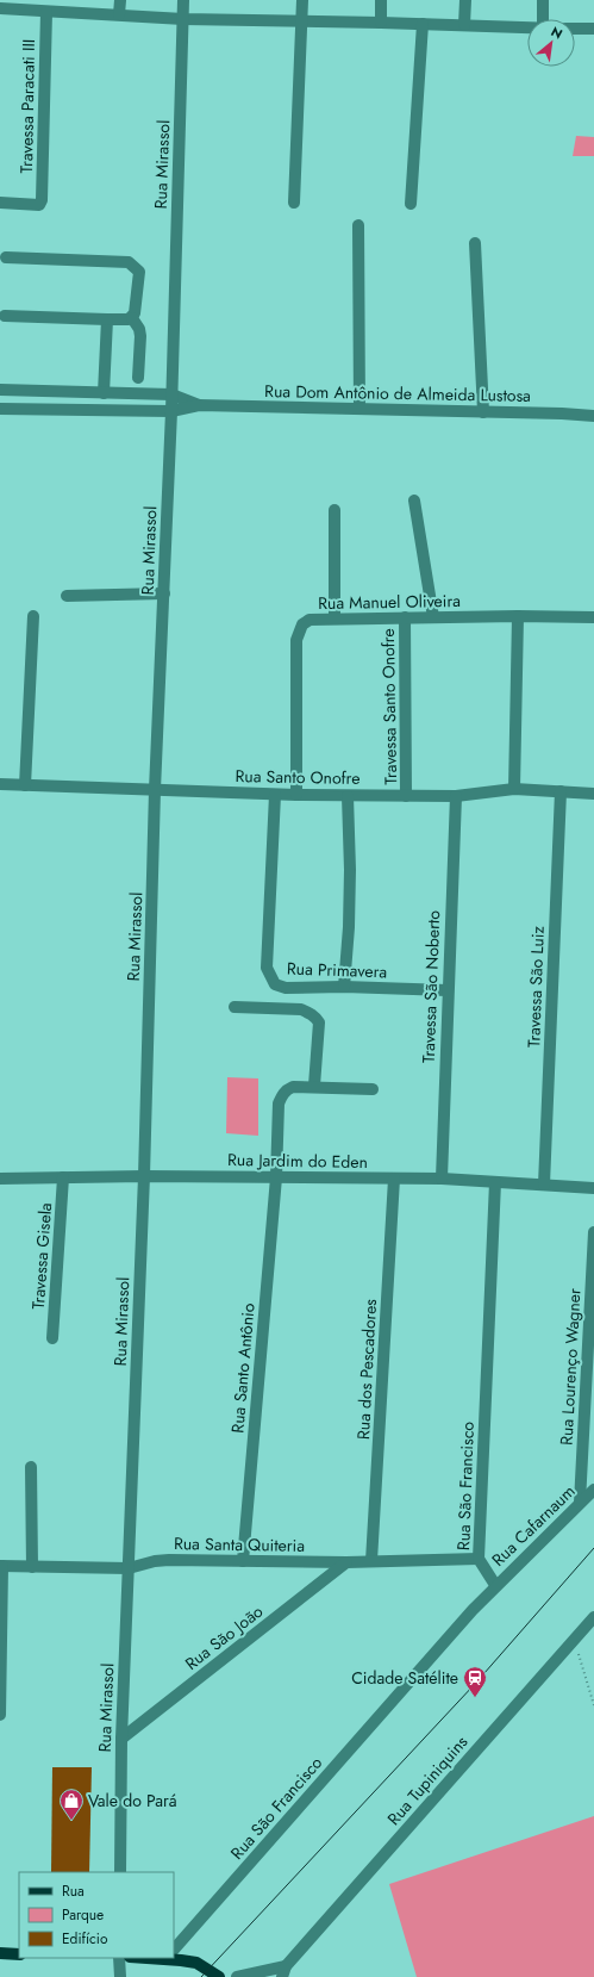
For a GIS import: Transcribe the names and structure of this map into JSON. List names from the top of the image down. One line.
{"streets":{"street":["Travessa Paracati III","Rua Mirassol","Rua Dom Antônio de Almeida Lustosa","Rua Manuel Oliveira","Travessa Santo Onofre","Rua Santo Onofre","Rua Primavera","Travessa São Noberto","Travessa São Luiz","Rua Jardim do Eden","Travessa Gisela","Rua Lourenço Wagner","Rua Santo Antônio","Rua dos Pescadores","Rua São Francisco","Rua Cafarnaum","Rua Santa Quiteria","Rua São João","Rua Tupiniquins"]},"crossings":[["Rua Mirassol","Rua Dom Antônio de Almeida Lustosa"],["Rua Mirassol","Rua Santo Onofre"],["Rua Mirassol","Rua Jardim do Eden"],["Rua Mirassol","Rua Santa Quiteria"],["Rua Mirassol","Rua São João"],["Rua Manuel Oliveira","Travessa Santo Onofre"],["Rua Manuel Oliveira","Rua Santo Onofre"],["Travessa Santo Onofre","Rua Santo Onofre"],["Rua Santo Onofre","Rua Primavera"],["Rua Santo Onofre","Travessa São Noberto"],["Rua Santo Onofre","Travessa São Luiz"],["Rua Primavera","Travessa São Noberto"],["Travessa São Noberto","Rua Jardim do Eden"],["Travessa São Luiz","Rua Jardim do Eden"],["Rua Jardim do Eden","Travessa Gisela"],["Rua Jardim do Eden","Rua Santo Antônio"],["Rua Jardim do Eden","Rua dos Pescadores"],["Rua Jardim do Eden","Rua São Francisco"],["Rua Lourenço Wagner","Rua Cafarnaum"],["Rua Santo Antônio","Rua Santa Quiteria"],["Rua dos Pescadores","Rua Santa Quiteria"],["Rua São Francisco","Rua Cafarnaum"],["Rua São Francisco","Rua Santa Quiteria"],["Rua Santa Quiteria","Rua São João"]],"places":{"station":["Cidade Satélite"],"shop":["Vale do Pará"]},"legend":["Rua","Parque","Edifício"],"north":"top right"}
